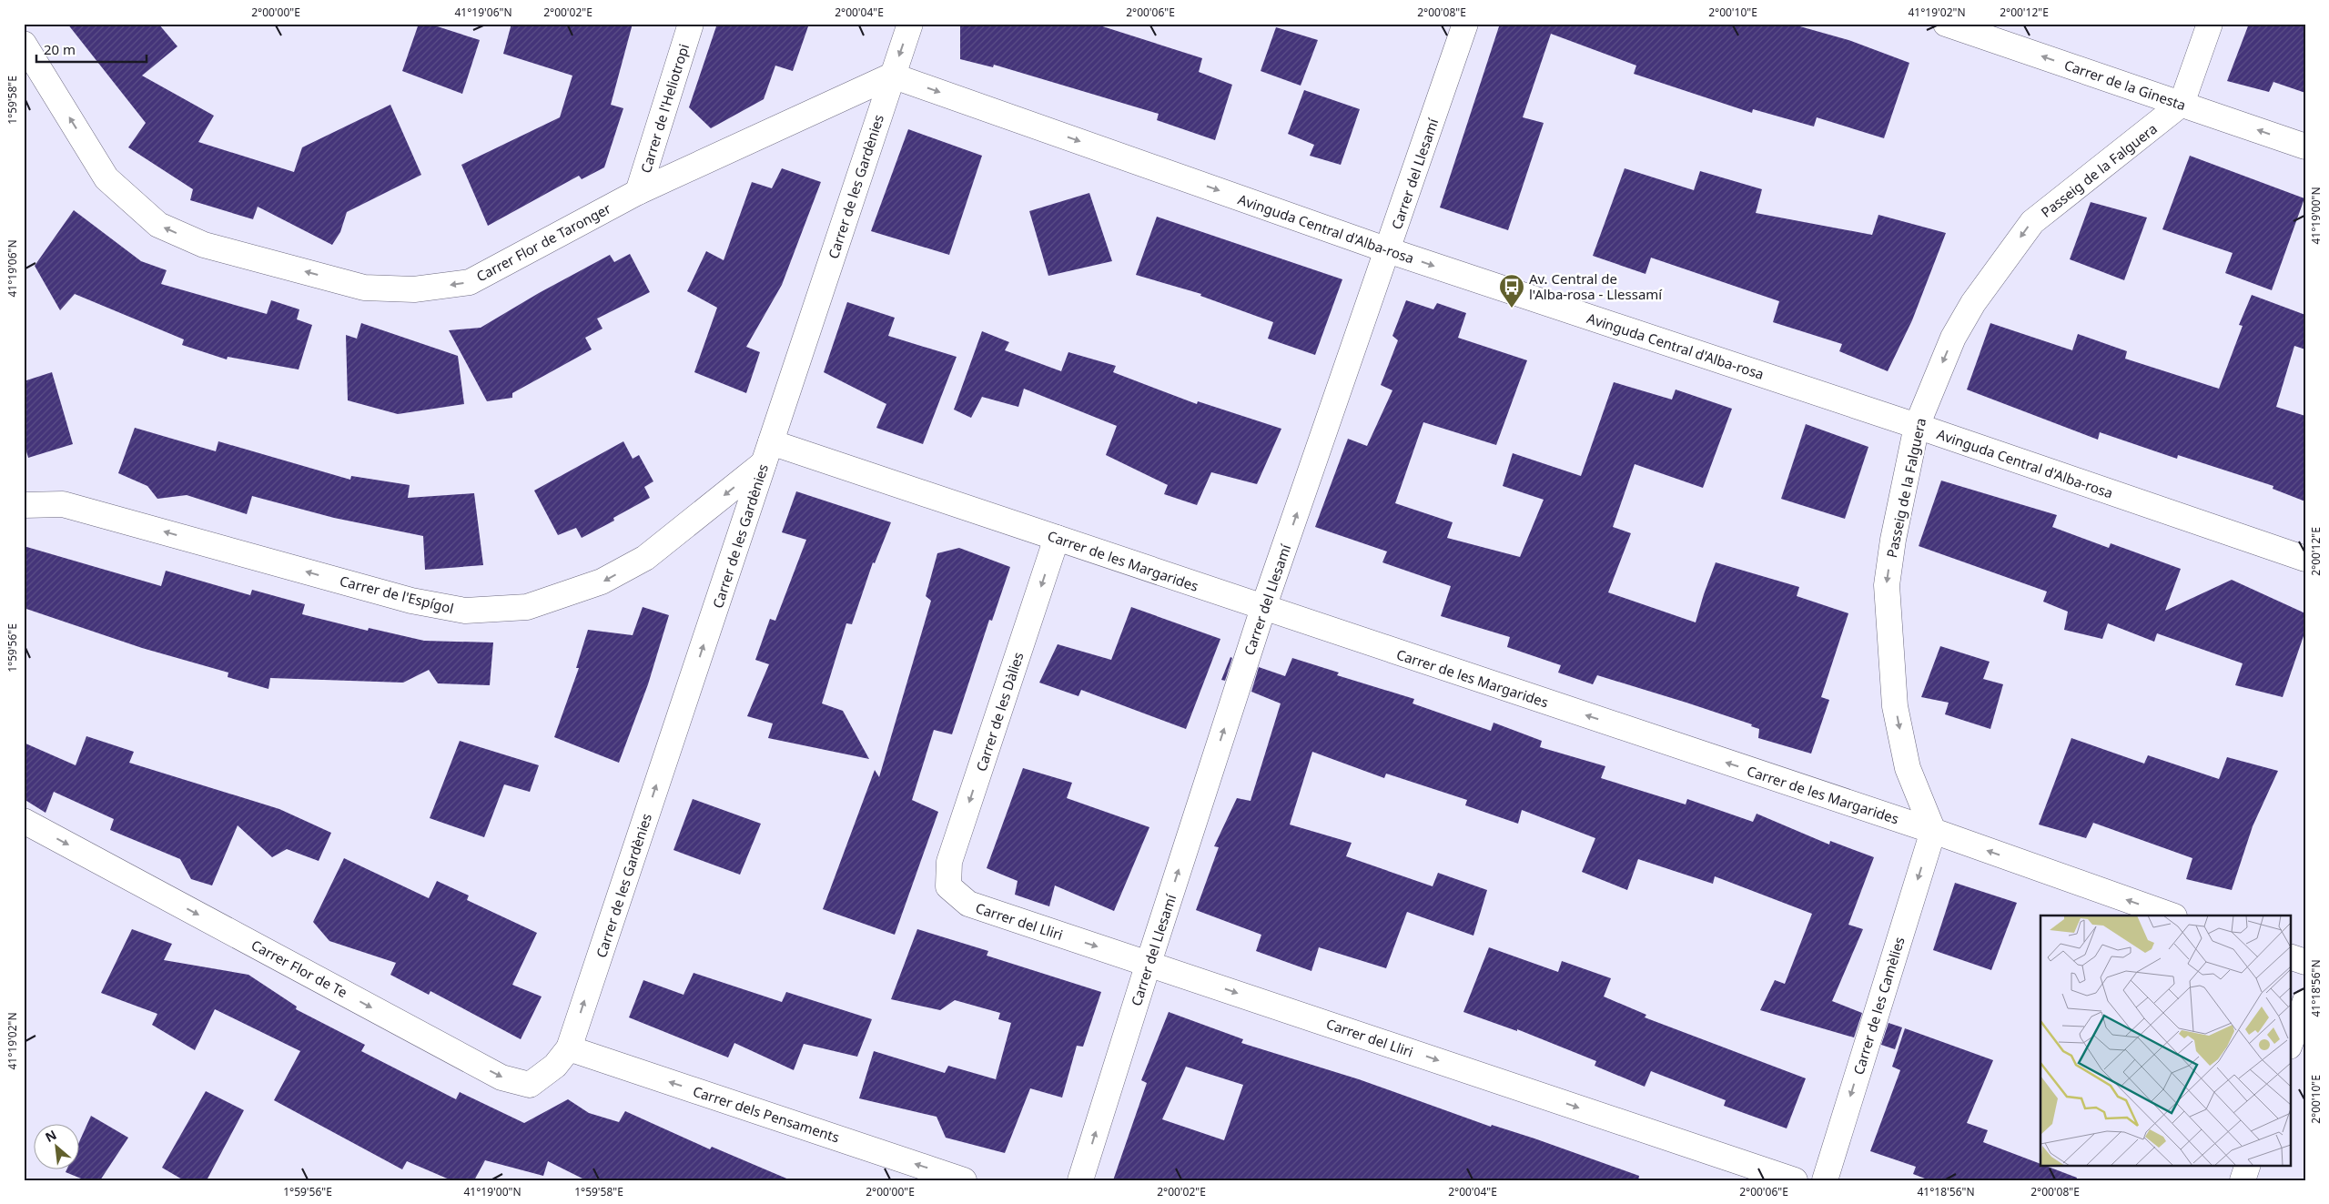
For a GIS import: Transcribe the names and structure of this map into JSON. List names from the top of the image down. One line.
{"streets":{"street":["Carrer de la Ginesta","Carrer de l'Heliotropi","Passeig de la Falguera","Carrer del Llesamí","Carrer de les Gardènies","Avinguda Central d'Alba-rosa","Carrer Flor de Taronger","Carrer de les Margarides","Carrer de l'Espígol","Carrer de les Dàlies","Carrer del Lliri","Carrer Flor de Te","Carrer de les Camèlies","Carrer dels Pensaments"]},"crossings":[["Carrer de la Ginesta","Passeig de la Falguera"],["Carrer de l'Heliotropi","Carrer Flor de Taronger"],["Passeig de la Falguera","Avinguda Central d'Alba-rosa"],["Passeig de la Falguera","Carrer de les Margarides"],["Passeig de la Falguera","Carrer de les Camèlies"],["Carrer del Llesamí","Avinguda Central d'Alba-rosa"],["Carrer del Llesamí","Carrer de les Margarides"],["Carrer del Llesamí","Carrer del Lliri"],["Carrer de les Gardènies","Avinguda Central d'Alba-rosa"],["Carrer de les Gardènies","Carrer Flor de Taronger"],["Carrer de les Gardènies","Carrer de les Margarides"],["Carrer de les Gardènies","Carrer de l'Espígol"],["Carrer de les Gardènies","Carrer Flor de Te"],["Carrer de les Gardènies","Carrer dels Pensaments"],["Avinguda Central d'Alba-rosa","Carrer Flor de Taronger"],["Carrer de les Margarides","Carrer de l'Espígol"],["Carrer de les Margarides","Carrer de les Dàlies"],["Carrer de les Margarides","Carrer de les Camèlies"],["Carrer de les Dàlies","Carrer del Lliri"],["Carrer Flor de Te","Carrer dels Pensaments"]],"one_way":["Carrer de la Ginesta","Passeig de la Falguera","Carrer del Llesamí","Carrer de les Gardènies","Avinguda Central d'Alba-rosa","Carrer Flor de Taronger","Carrer de les Margarides","Carrer de l'Espígol","Carrer de les Dàlies","Carrer del Lliri","Carrer Flor de Te","Carrer de les Camèlies","Carrer dels Pensaments"],"places":{"bus stop":["Av. Central de l'Alba-rosa - Llessamí"]},"scale_bar":"20 m","north":"top left","coordinates":["2°00'00\"E","41°19'06\"N","2°00'02\"E","2°00'04\"E","2°00'06\"E","2°00'08\"E","2°00'10\"E","41°19'02\"N","2°00'12\"E","1°59'58\"E","41°19'00\"N","1°59'56\"E","41°18'56\"N"]}
